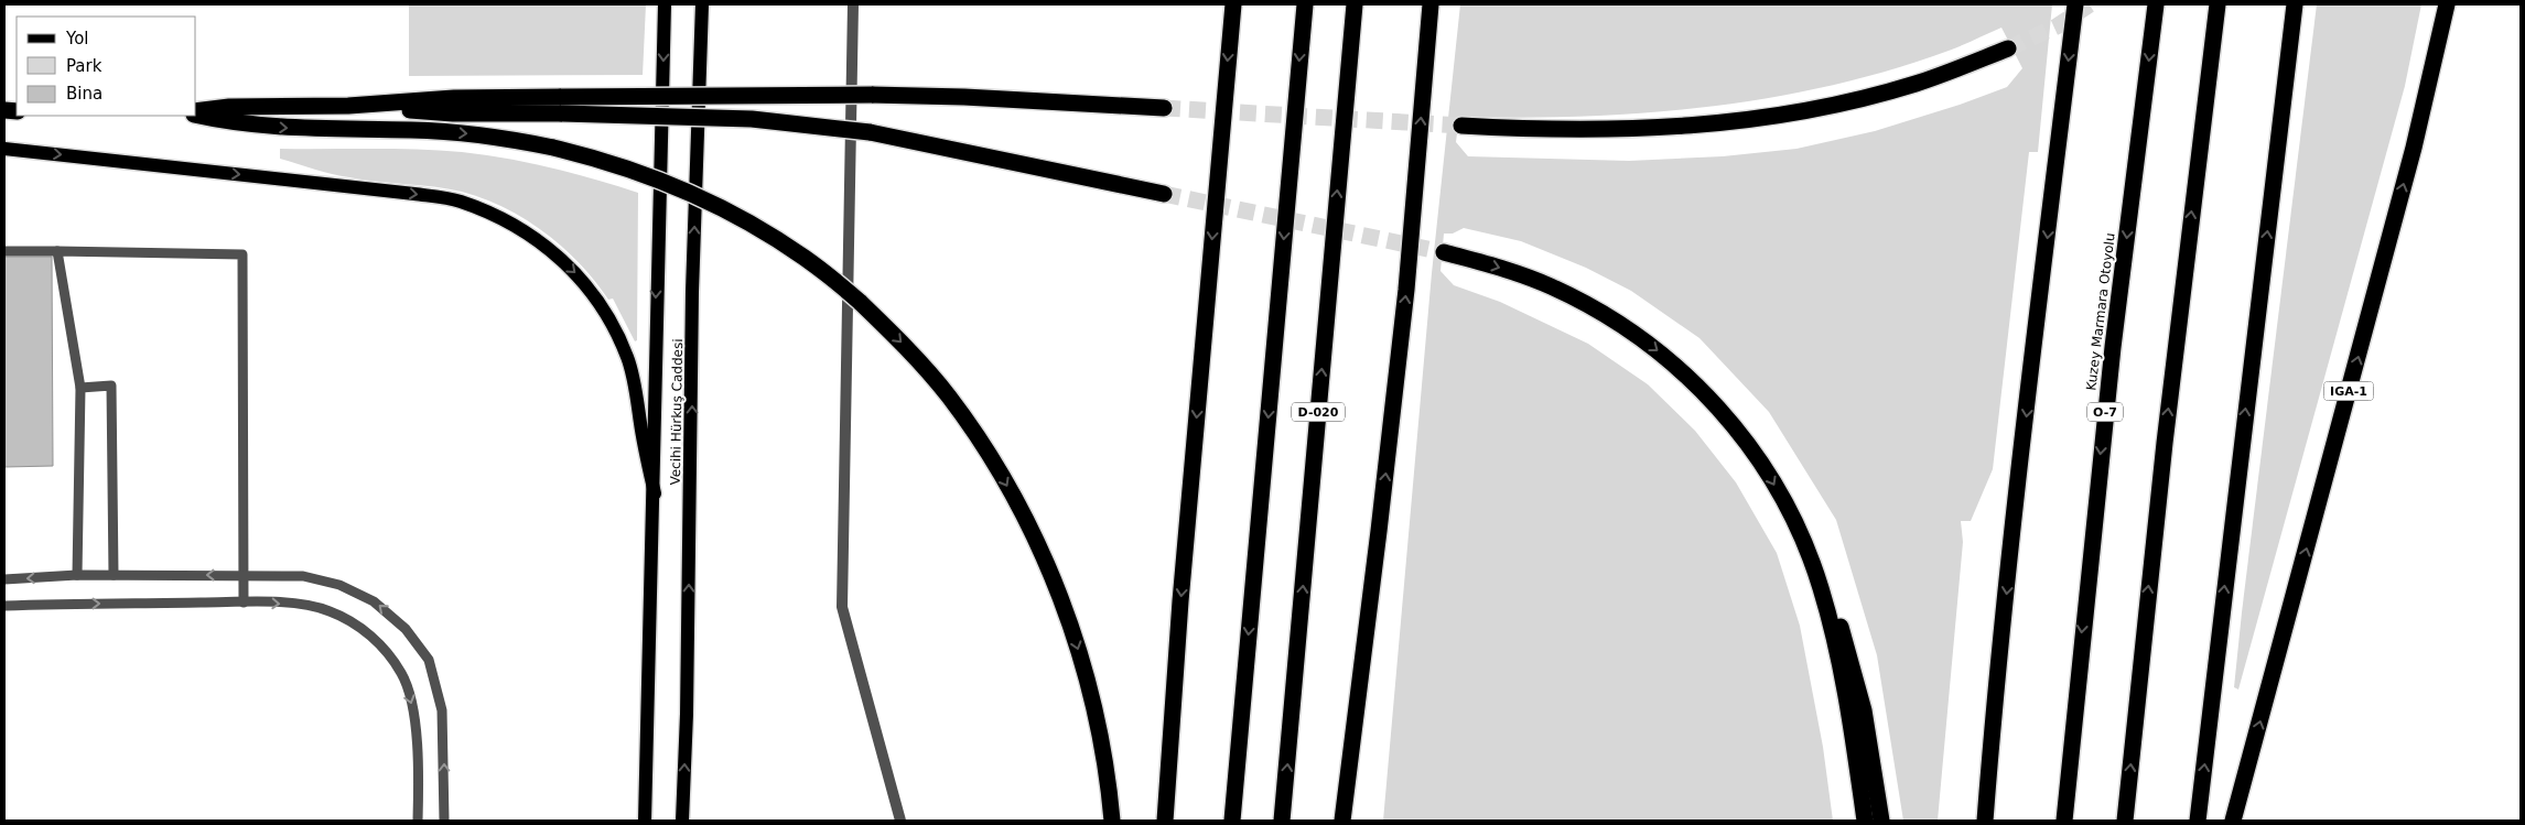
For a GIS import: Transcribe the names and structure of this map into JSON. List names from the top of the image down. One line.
{"streets":{"highway":["Kuzey Marmara Otoyolu","IGA-1","D-020","O-7"],"main road":["Vecihi Hürkuş Caddesi"]},"legend":["Yol","Park","Bina"]}
